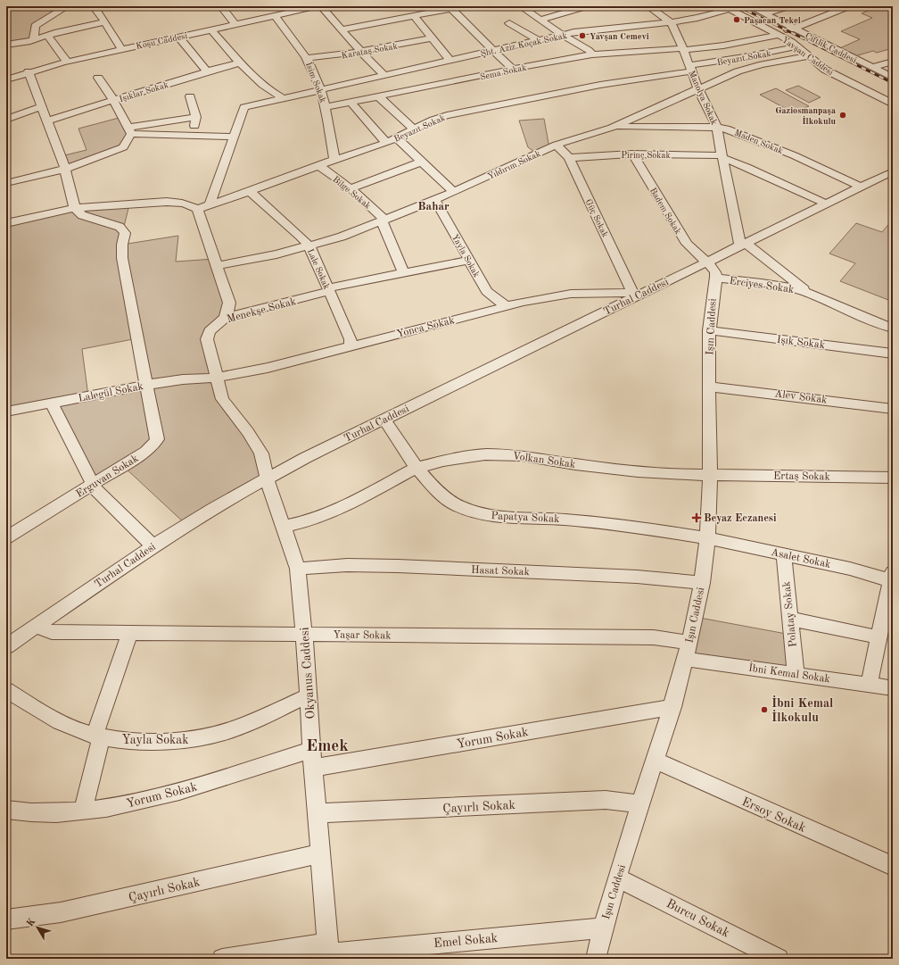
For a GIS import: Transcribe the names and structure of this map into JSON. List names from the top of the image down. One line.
{"streets":{"street":["Koşu Caddesi","Şht. Aziz Koçak Sokak","Çiftlik Caddesi","Karataş Sokak","Yavşan Caddesi","Beyazıt Sokak","Sema Sokak","İsim Sokak","Işıklar Sokak","Manolya Sokak","Maden Sokak","Pirinç Sokak","Yıldırım Sokak","Bilge Sokak","Badem Sokak","Güç Sokak","Yayla Sokak","Lale Sokak","Erciyes Sokak","Turhal Caddesi","Menekşe Sokak","Yonca Sokak","Işın Caddesi","Işık Sokak","Lalegül Sokak","Alev Sokak","Volkan Sokak","Erguvan Sokak","Ertaş Sokak","Papatya Sokak","Asalet Sokak","Hasat Sokak","Polatay Sokak","Yaşar Sokak","Okyanus Caddesi","İbni Kemal Sokak","Yorum Sokak","Çayırlı Sokak","Ersoy Sokak","Burcu Sokak","Emel Sokak"]},"crossings":[["Koşu Caddesi","İsim Sokak"],["Şht. Aziz Koçak Sokak","Yavşan Caddesi"],["Şht. Aziz Koçak Sokak","İsim Sokak"],["Şht. Aziz Koçak Sokak","Manolya Sokak"],["Çiftlik Caddesi","Sema Sokak"],["Karataş Sokak","İsim Sokak"],["Yavşan Caddesi","Beyazıt Sokak"],["Yavşan Caddesi","Sema Sokak"],["Yavşan Caddesi","Yıldırım Sokak"],["Beyazıt Sokak","İsim Sokak"],["Beyazıt Sokak","Manolya Sokak"],["Beyazıt Sokak","Bilge Sokak"],["Beyazıt Sokak","Lale Sokak"],["Sema Sokak","İsim Sokak"],["Sema Sokak","Manolya Sokak"],["Manolya Sokak","Maden Sokak"],["Manolya Sokak","Pirinç Sokak"],["Manolya Sokak","Yıldırım Sokak"],["Manolya Sokak","Erciyes Sokak"],["Manolya Sokak","Turhal Caddesi"],["Maden Sokak","Yıldırım Sokak"],["Maden Sokak","Turhal Caddesi"],["Pirinç Sokak","Badem Sokak"],["Pirinç Sokak","Güç Sokak"],["Pirinç Sokak","Turhal Caddesi"],["Yıldırım Sokak","Bilge Sokak"],["Yıldırım Sokak","Güç Sokak"],["Yıldırım Sokak","Yayla Sokak"],["Yıldırım Sokak","Lale Sokak"],["Bilge Sokak","Menekşe Sokak"],["Badem Sokak","Turhal Caddesi"],["Güç Sokak","Turhal Caddesi"],["Güç Sokak","Yonca Sokak"],["Yayla Sokak","Menekşe Sokak"],["Yayla Sokak","Yonca Sokak"],["Yayla Sokak","Okyanus Caddesi"],["Lale Sokak","Menekşe Sokak"],["Lale Sokak","Yonca Sokak"],["Erciyes Sokak","Turhal Caddesi"],["Erciyes Sokak","Işın Caddesi"],["Turhal Caddesi","Menekşe Sokak"],["Turhal Caddesi","Yonca Sokak"],["Turhal Caddesi","Papatya Sokak"],["Turhal Caddesi","Yaşar Sokak"],["Turhal Caddesi","Okyanus Caddesi"],["Menekşe Sokak","Yonca Sokak"],["Menekşe Sokak","Lalegül Sokak"],["Menekşe Sokak","Okyanus Caddesi"],["Yonca Sokak","Lalegül Sokak"],["Işın Caddesi","Işık Sokak"],["Işın Caddesi","Alev Sokak"],["Işın Caddesi","Volkan Sokak"],["Işın Caddesi","Ertaş Sokak"],["Işın Caddesi","Papatya Sokak"],["Işın Caddesi","Asalet Sokak"],["Işın Caddesi","Hasat Sokak"],["Işın Caddesi","Yaşar Sokak"],["Işın Caddesi","İbni Kemal Sokak"],["Işın Caddesi","Yorum Sokak"],["Işın Caddesi","Çayırlı Sokak"],["Işın Caddesi","Ersoy Sokak"],["Işın Caddesi","Burcu Sokak"],["Işın Caddesi","Emel Sokak"],["Lalegül Sokak","Erguvan Sokak"],["Volkan Sokak","Ertaş Sokak"],["Volkan Sokak","Papatya Sokak"],["Volkan Sokak","Okyanus Caddesi"],["Papatya Sokak","Asalet Sokak"],["Asalet Sokak","Polatay Sokak"],["Hasat Sokak","Okyanus Caddesi"],["Polatay Sokak","İbni Kemal Sokak"],["Yaşar Sokak","Okyanus Caddesi"],["Yaşar Sokak","İbni Kemal Sokak"],["Okyanus Caddesi","Yorum Sokak"],["Okyanus Caddesi","Çayırlı Sokak"],["Okyanus Caddesi","Emel Sokak"]],"districts":["Bahar","Emek"],"places":{"other":["Paşacan Tekel","Yavşan Cemevi","Gaziosmanpaşa İlkokulu","İbni Kemal İlkokulu"],"health":["Beyaz Eczanesi"]},"north":"top left"}
